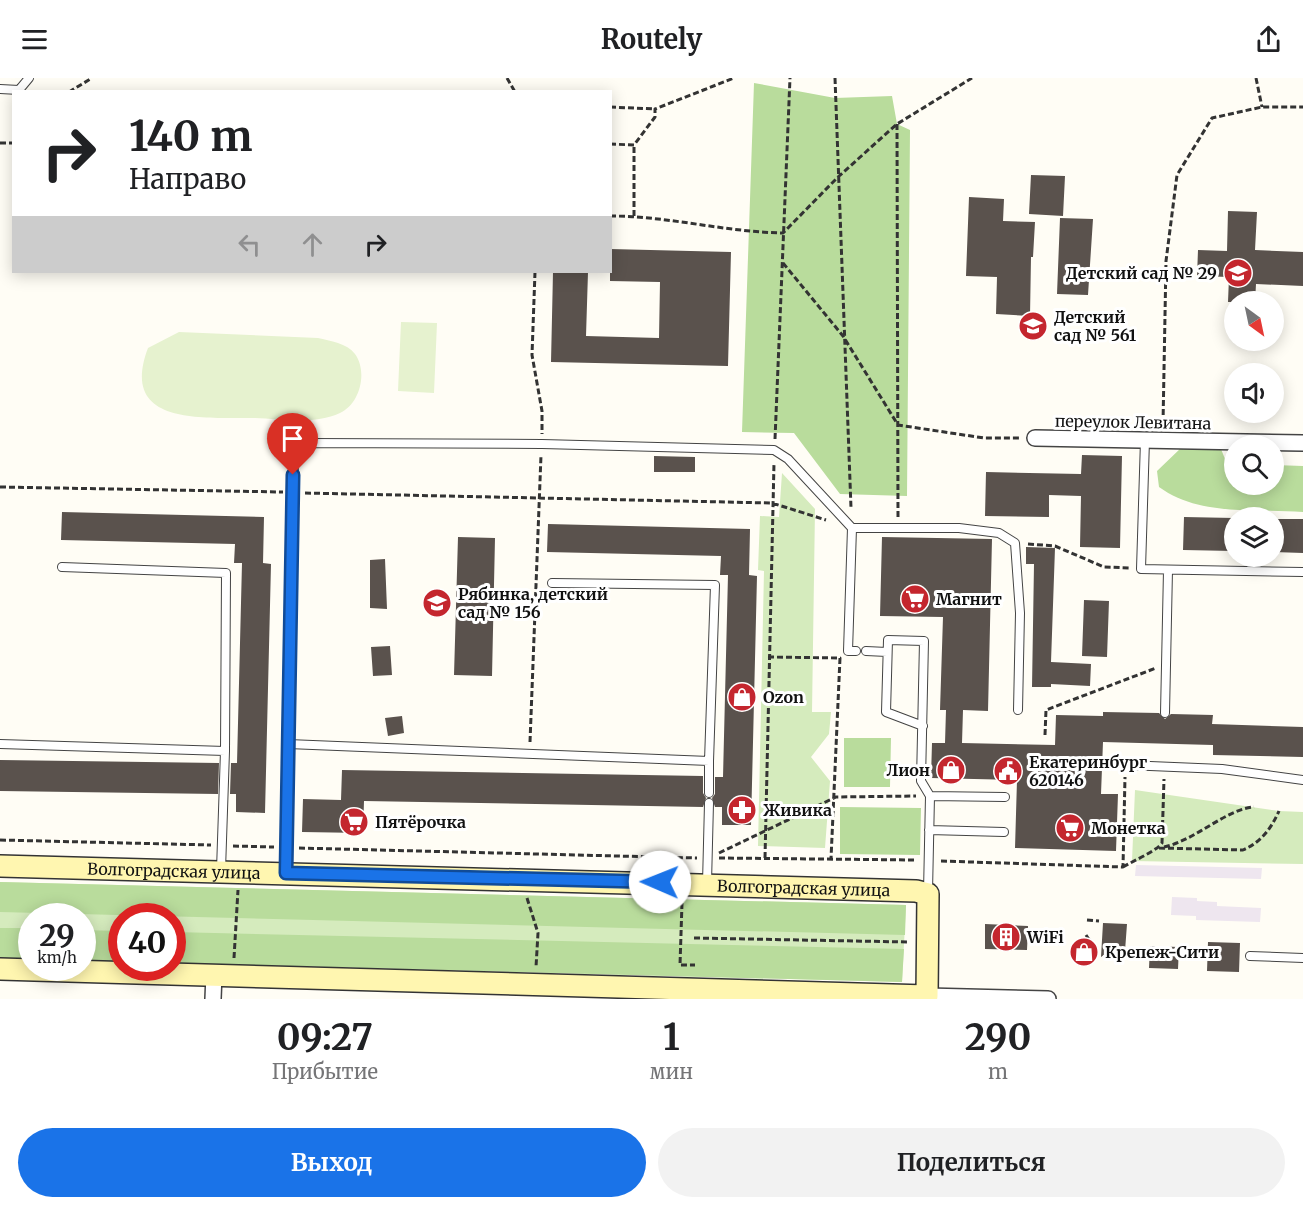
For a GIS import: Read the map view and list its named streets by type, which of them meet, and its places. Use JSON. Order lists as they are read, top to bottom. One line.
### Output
{"streets":{"street":["переулок Левитана","Волгоградская улица"]},"places":{"school or university":["Детский сад № 29","Детский сад № 561","Рябинка, детский сад № 156"],"supermarket":["Магнит","Пятёрочка","Монетка"],"shop":["Ozon","Лион","Крепеж-Сити"],"public building":["Екатеринбург 620146"],"pharmacy":["Живика"],"building":["WiFi"]},"north":"bottom right","page":{"header":"Routely","turn":["140 m","Направо"],"speed":"29 km/h","limit":"40","eta":["09:27","Прибытие","1","мин","290","m"],"buttons":["Выход","Поделиться"]}}
